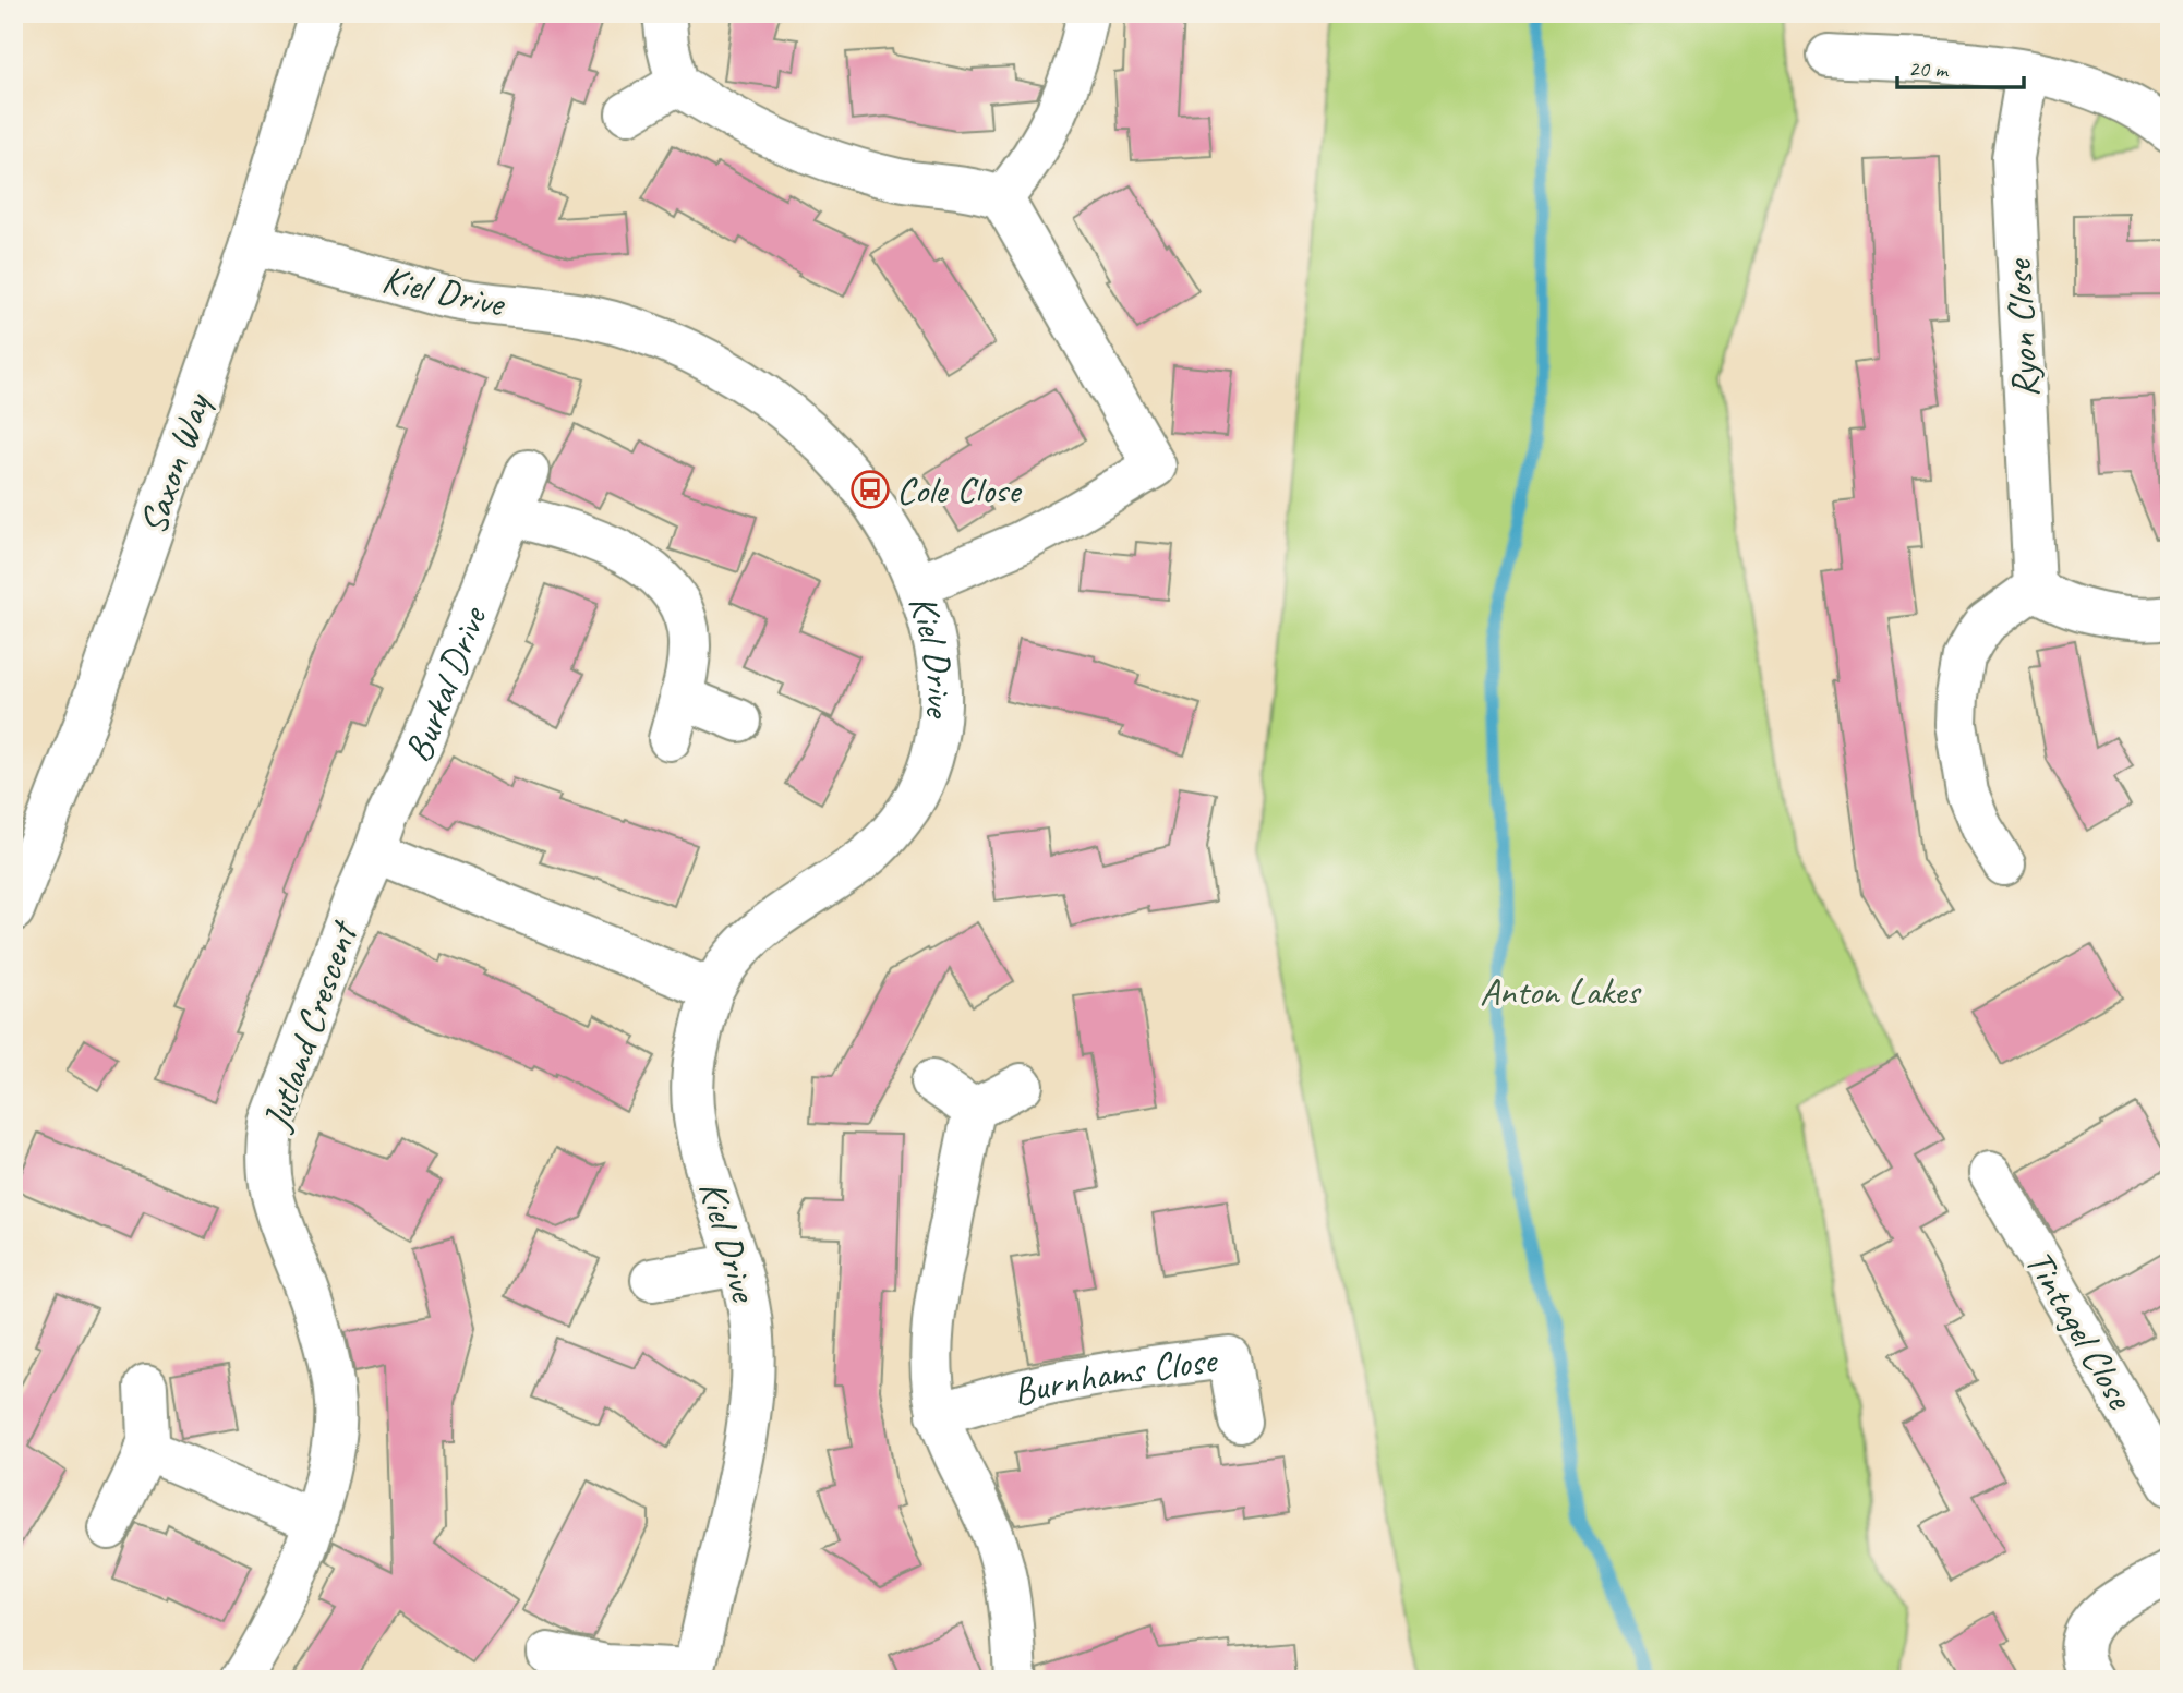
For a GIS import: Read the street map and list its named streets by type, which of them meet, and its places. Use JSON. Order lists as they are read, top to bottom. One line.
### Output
{"streets":{"street":["Kiel Drive","Ryon Close","Saxon Way","Burkal Drive","Jutland Crescent","Tintagel Close","Burnhams Close"]},"crossings":[["Kiel Drive","Saxon Way"],["Burkal Drive","Jutland Crescent"]],"parks":["Anton Lakes"],"places":{"bus stop":["Cole Close"]},"scale_bar":"20 m"}
